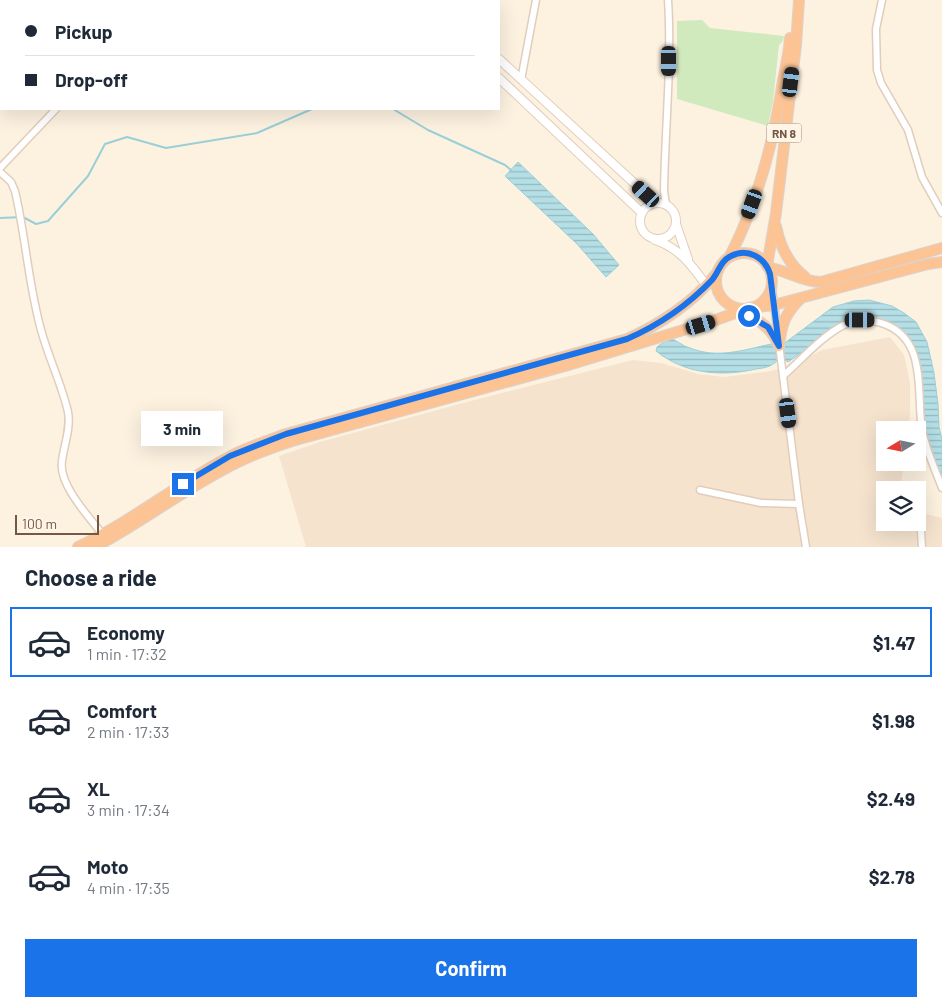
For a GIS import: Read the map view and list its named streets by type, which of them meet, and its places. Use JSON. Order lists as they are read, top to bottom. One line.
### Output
{"streets":{"highway":["RN 8"]},"scale_bar":"100 m","north":"left","page":{"banner":["Pickup","Drop-off"],"bubble":"3 min","scale":"100 m","heading":"Choose a ride","list":[{"name":"Economy","note":"1 min · 17:32","value":"$1.47"},{"name":"Comfort","note":"2 min · 17:33","value":"$1.98"},{"name":"XL","note":"3 min · 17:34","value":"$2.49"},{"name":"Moto","note":"4 min · 17:35","value":"$2.78"}],"buttons":"Confirm"}}
